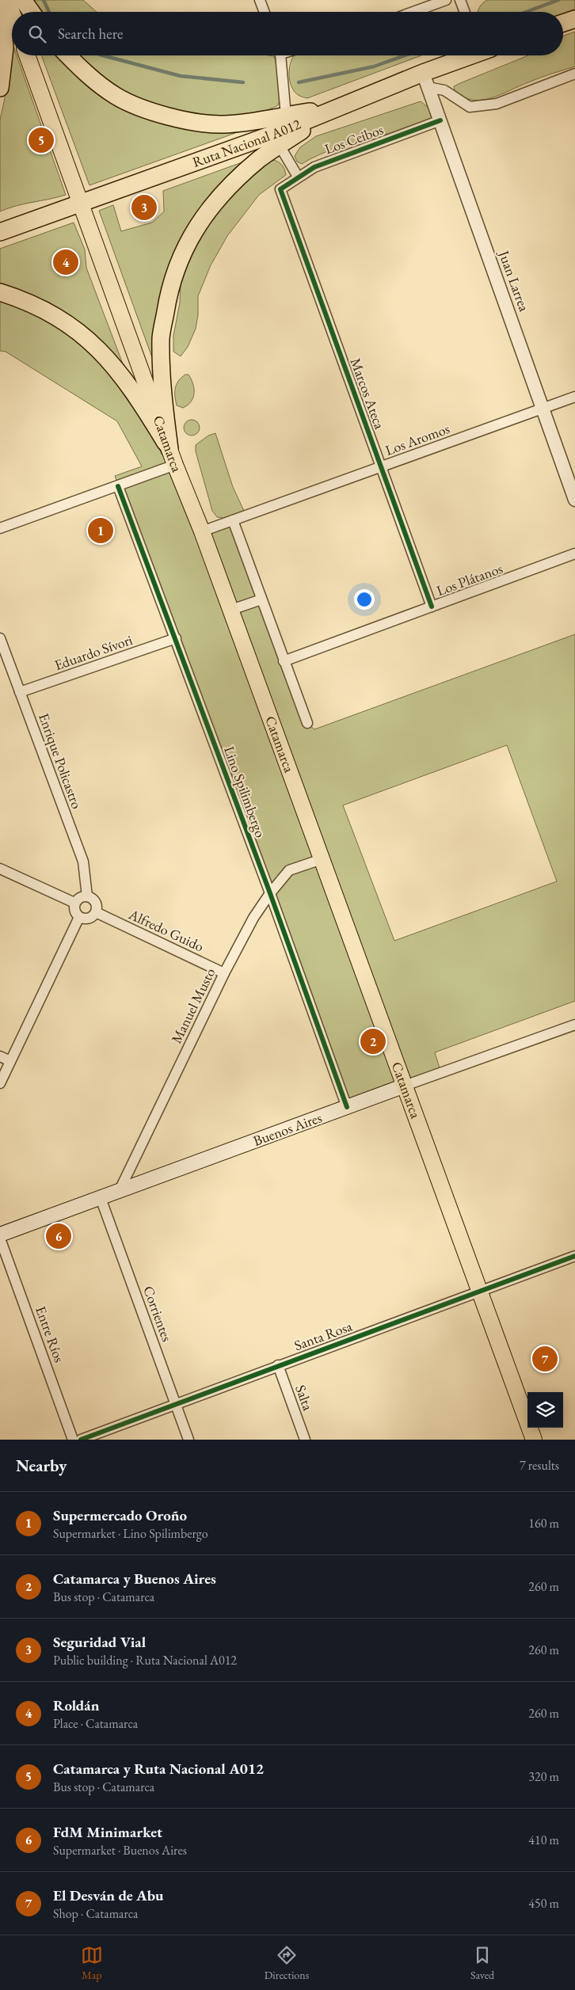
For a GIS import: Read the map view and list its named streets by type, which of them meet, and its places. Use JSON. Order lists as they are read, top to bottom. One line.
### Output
{"streets":{"highway":["Ruta Nacional A012"],"main road":["Catamarca","Buenos Aires"],"street":["Los Ceibos","Juan Larrea","Marcos Ateca","Los Aromos","Los Plátanos","Eduardo Sívori","Enrique Policastro","Lino Spilimbergo","Alfredo Guido","Manuel Musto","Corrientes","Entre Ríos","Santa Rosa","Salta"]},"crossings":[["Los Ceibos","Juan Larrea"],["Los Ceibos","Marcos Ateca"],["Ruta Nacional A012","Juan Larrea"],["Ruta Nacional A012","Catamarca"],["Juan Larrea","Los Aromos"],["Marcos Ateca","Los Aromos"],["Marcos Ateca","Los Plátanos"],["Los Aromos","Catamarca"],["Catamarca","Manuel Musto"],["Catamarca","Buenos Aires"],["Catamarca","Santa Rosa"],["Eduardo Sívori","Enrique Policastro"],["Eduardo Sívori","Lino Spilimbergo"],["Enrique Policastro","Alfredo Guido"],["Lino Spilimbergo","Manuel Musto"],["Lino Spilimbergo","Buenos Aires"],["Alfredo Guido","Manuel Musto"],["Manuel Musto","Buenos Aires"],["Buenos Aires","Corrientes"],["Corrientes","Santa Rosa"],["Santa Rosa","Salta"]],"page":{"search":"Search here","pins":["5","3","4","1","2","6","7"],"heading":["Nearby","7 results"],"list":[{"mark":"1","name":"Supermercado Oroño","note":"Supermarket · Lino Spilimbergo","value":"160 m"},{"mark":"2","name":"Catamarca y Buenos Aires","note":"Bus stop · Catamarca","value":"260 m"},{"mark":"3","name":"Seguridad Vial","note":"Public building · Ruta Nacional A012","value":"260 m"},{"mark":"4","name":"Roldán","note":"Place · Catamarca","value":"260 m"},{"mark":"5","name":"Catamarca y Ruta Nacional A012","note":"Bus stop · Catamarca","value":"320 m"},{"mark":"6","name":"FdM Minimarket","note":"Supermarket · Buenos Aires","value":"410 m"},{"mark":"7","name":"El Desván de Abu","note":"Shop · Catamarca","value":"450 m"}],"nav":["Map","Directions","Saved"]}}
